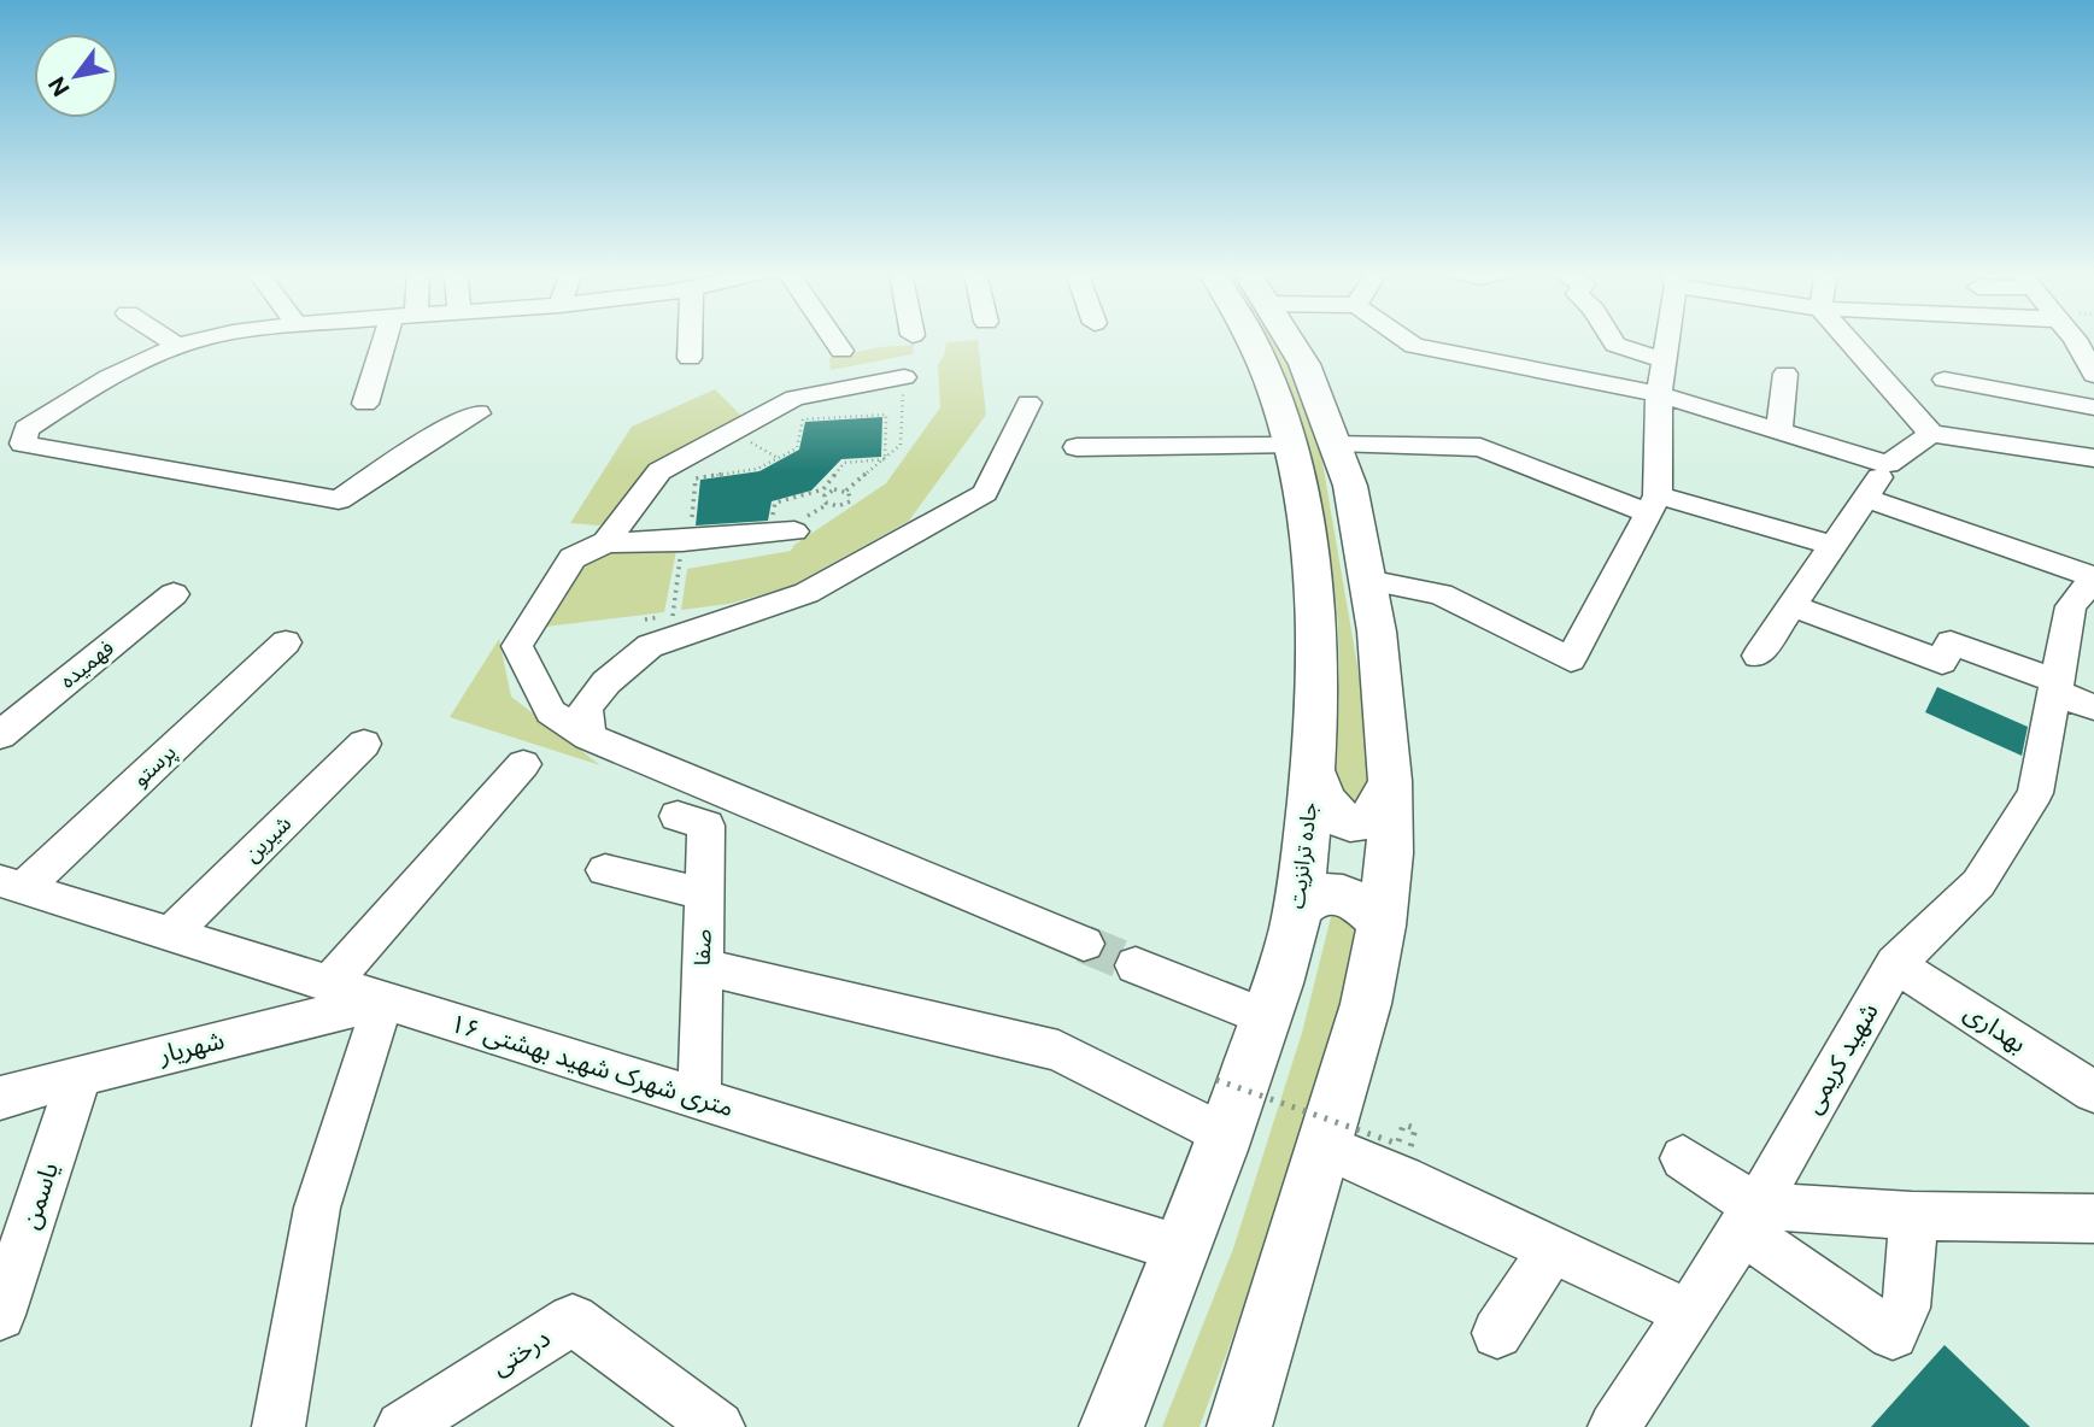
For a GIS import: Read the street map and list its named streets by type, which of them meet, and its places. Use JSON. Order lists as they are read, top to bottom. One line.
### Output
{"streets":{"main road":["جاده ترانزیت"],"street":["فهمیده","پرستو","شیرین","صفا","بهداری","شهریار","شهید کریمی","۱۶ متری شهرک شهيد بهشتی","یاسمن","درختی"]},"crossings":[["پرستو","۱۶ متری شهرک شهيد بهشتی"],["شیرین","۱۶ متری شهرک شهيد بهشتی"],["جاده ترانزیت","۱۶ متری شهرک شهيد بهشتی"],["صفا","۱۶ متری شهرک شهيد بهشتی"],["بهداری","شهید کریمی"],["شهریار","۱۶ متری شهرک شهيد بهشتی"],["شهریار","یاسمن"]],"north":"bottom left"}
